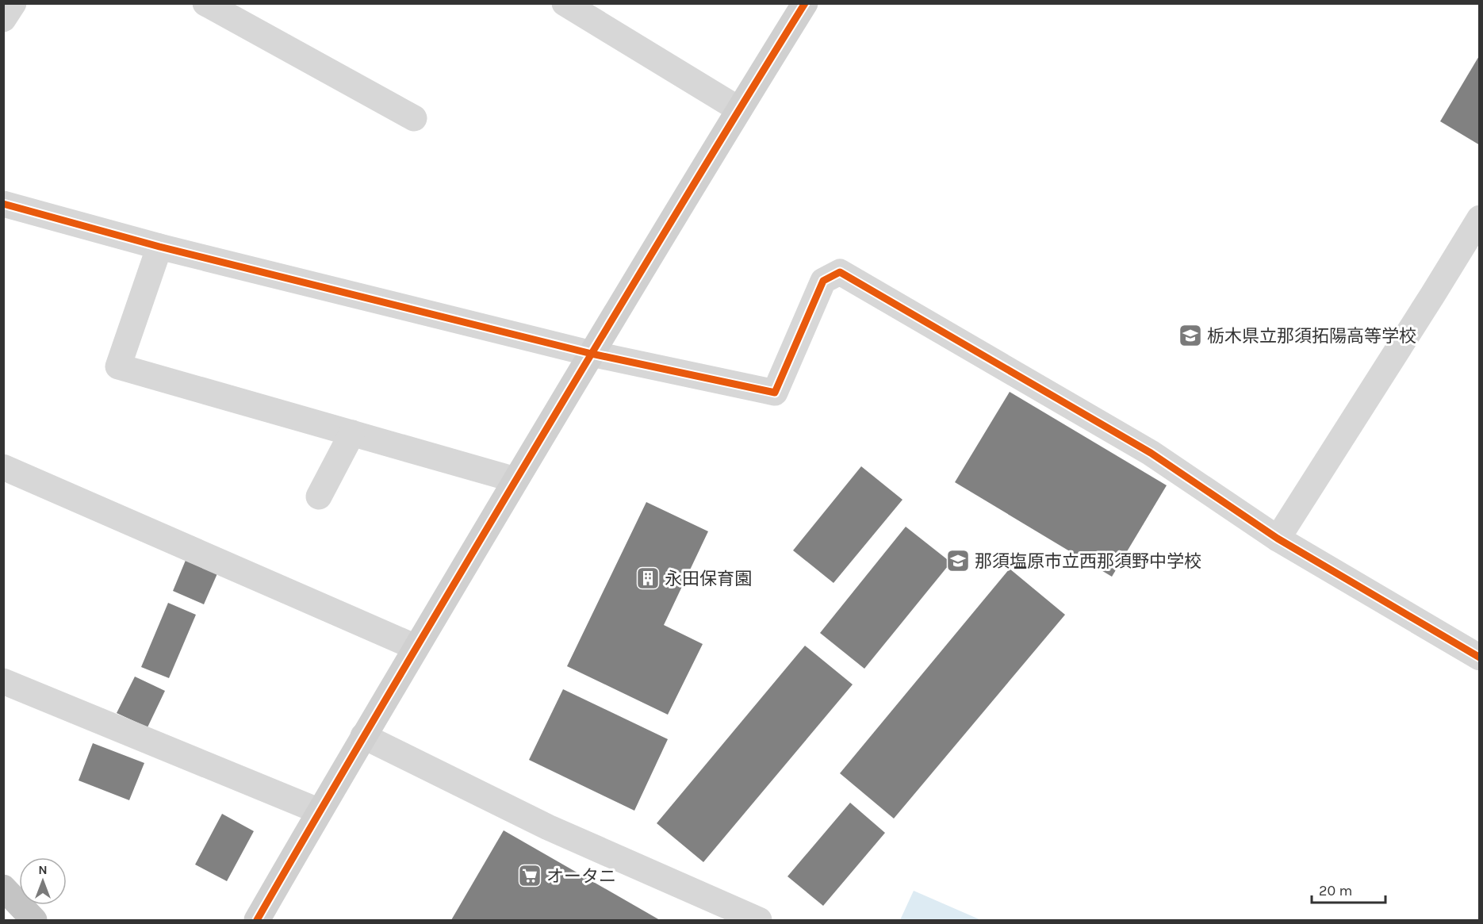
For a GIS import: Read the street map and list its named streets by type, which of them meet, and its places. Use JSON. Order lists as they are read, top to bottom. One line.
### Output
{"places":{"school or university":["栃木県立那須拓陽高等学校","那須塩原市立西那須野中学校"],"building":["永田保育園"],"supermarket":["オータニ"]},"scale_bar":"20 m","north":"top"}
